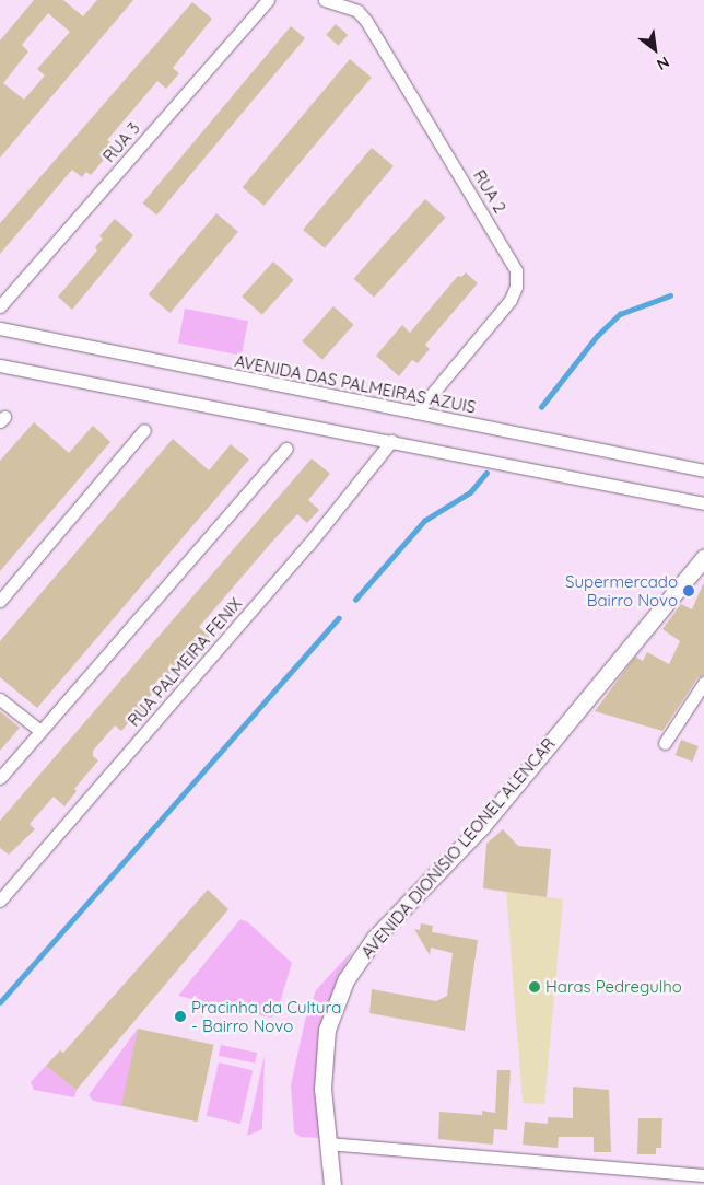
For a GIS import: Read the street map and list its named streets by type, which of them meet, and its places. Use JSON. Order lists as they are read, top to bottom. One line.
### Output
{"streets":{"street":["RUA 3","RUA 2","AVENIDA DAS PALMEIRAS AZUIS","RUA PALMEIRA FENIX","AVENIDA DIONÍSIO LEONEL ALENCAR"]},"crossings":[["RUA 2","AVENIDA DAS PALMEIRAS AZUIS"]],"places":["Supermercado Bairro Novo","Haras Pedregulho","Pracinha da Cultura - Bairro Novo"],"north":"bottom right"}
